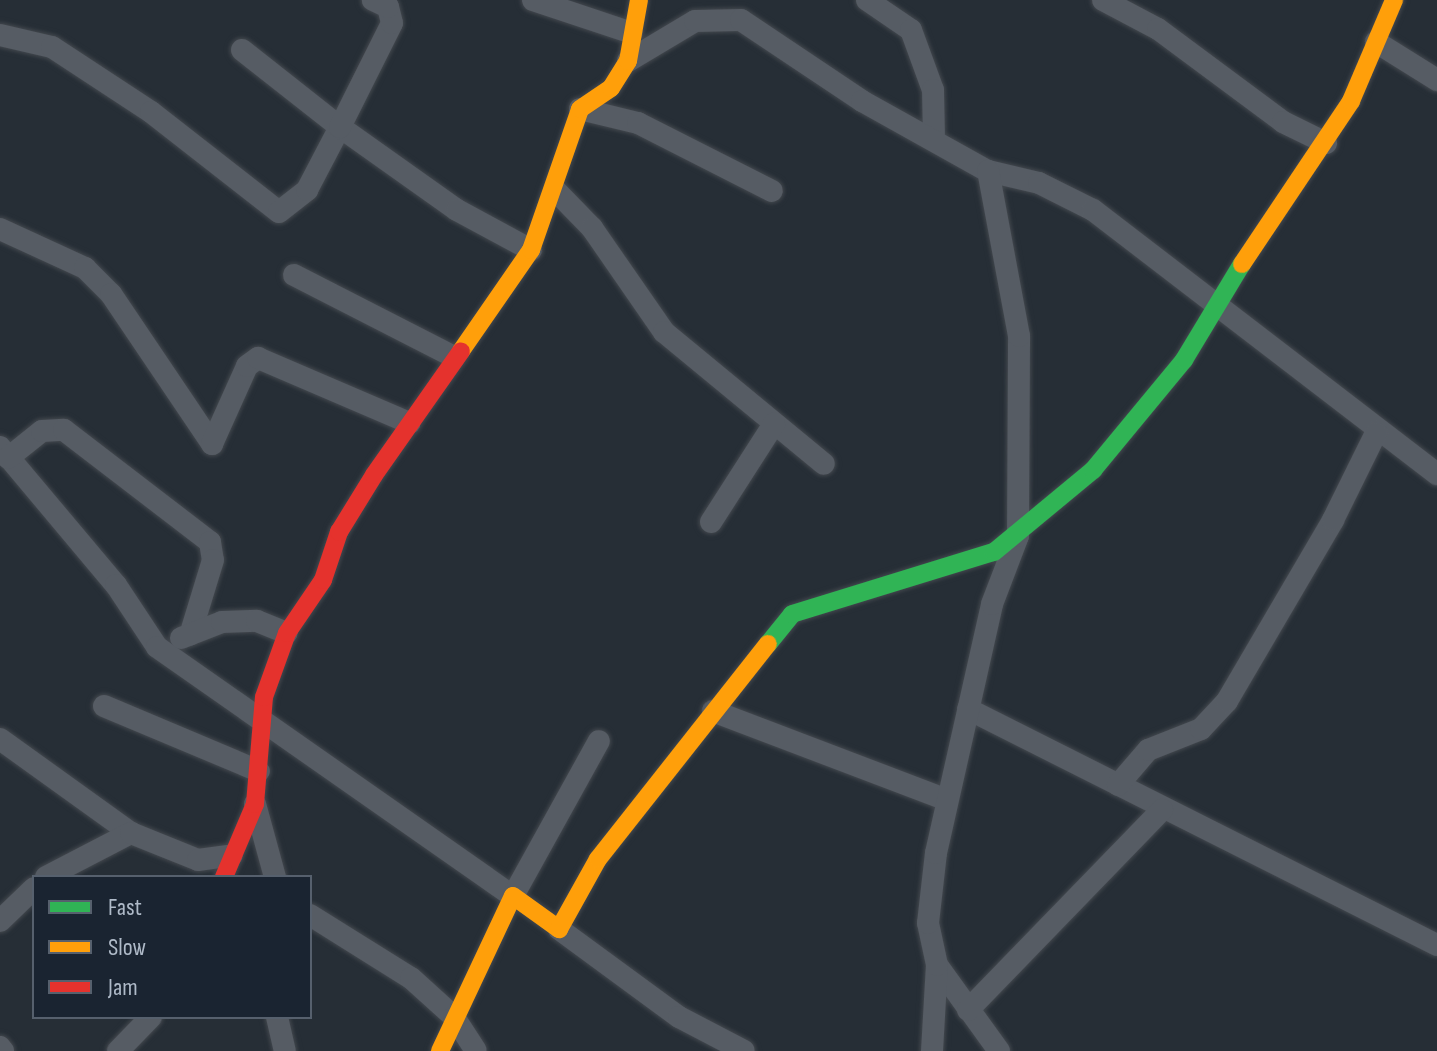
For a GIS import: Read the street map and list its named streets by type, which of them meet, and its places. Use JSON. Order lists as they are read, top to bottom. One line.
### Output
{"legend":["Fast","Slow","Jam"]}
